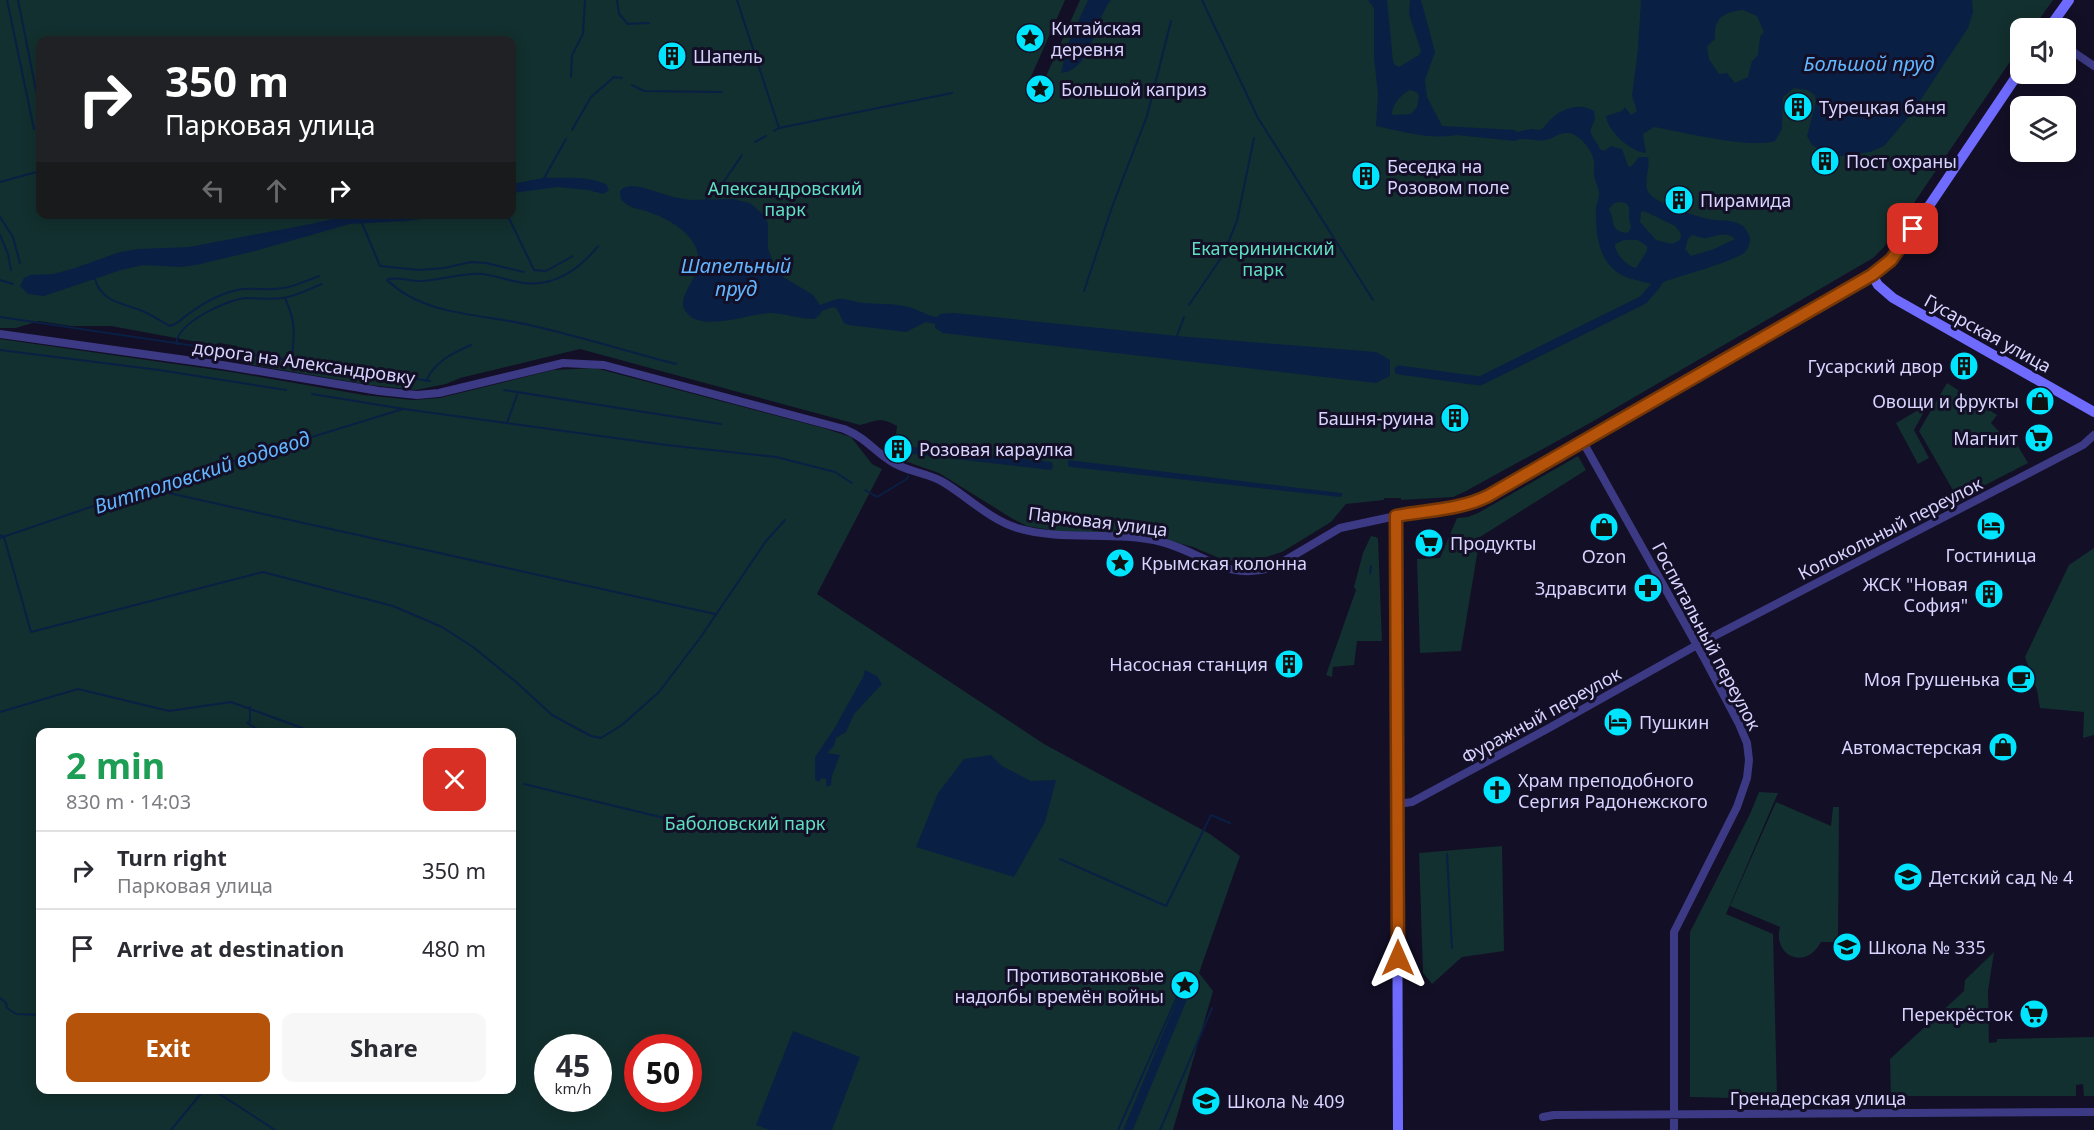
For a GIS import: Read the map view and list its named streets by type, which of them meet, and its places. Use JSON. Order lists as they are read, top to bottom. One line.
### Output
{"streets":{"main road":["Гусарская улица","Парковая улица"],"street":["дорога на Александровку","Колокольный переулок","Госпитальный переулок","Фуражный переулок","Гренадерская улица"]},"crossings":[["Гусарская улица","Парковая улица"],["дорога на Александровку","Парковая улица"],["Парковая улица","Госпитальный переулок"],["Колокольный переулок","Госпитальный переулок"],["Колокольный переулок","Фуражный переулок"],["Госпитальный переулок","Фуражный переулок"],["Госпитальный переулок","Гренадерская улица"]],"water":["Большой пруд","Шапельный пруд","Виттоловский водовод"],"parks":["Александровский парк","Екатерининский парк","Баболовский парк"],"places":{"place":["Китайская деревня","Большой каприз","Крымская колонна","Противотанковые надолбы времён войны"],"building":["Шапель","Турецкая баня","Пост охраны","Беседка на Розовом поле","Пирамида","Гусарский двор","Башня-руина","Розовая караулка","ЖСК \"Новая София\"","Насосная станция"],"shop":["Овощи и фрукты","Ozon","Автомастерская"],"supermarket":["Магнит","Продукты","Перекрёсток"],"hotel":["Гостиница","Пушкин"],"pharmacy":["Здравсити"],"cafe":["Моя Грушенька"],"church":["Храм преподобного Сергия Радонежского"],"school or university":["Детский сад № 4","Школа № 335","Школа № 409"]},"page":{"turn":["350 m","Парковая улица"],"heading":["2 min","830 m · 14:03"],"list":[{"name":"Turn right","note":"Парковая улица","value":"350 m"},{"name":"Arrive at destination","value":"480 m"}],"buttons":["Exit","Share"],"speed":"45 km/h","limit":"50"}}
